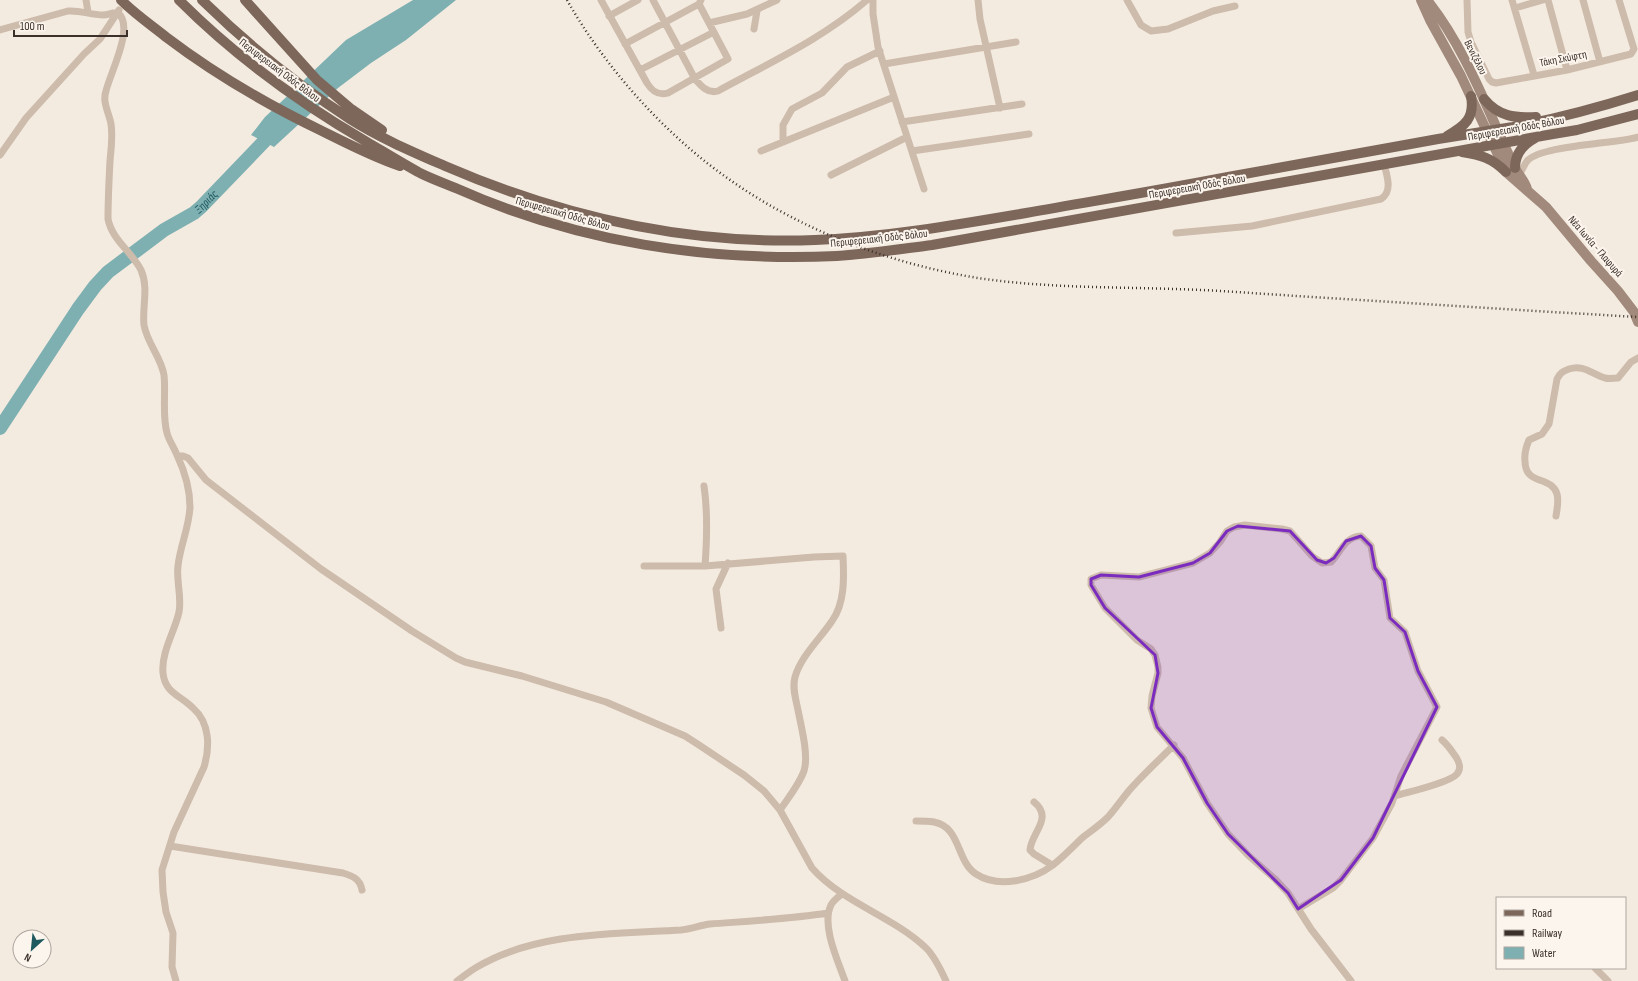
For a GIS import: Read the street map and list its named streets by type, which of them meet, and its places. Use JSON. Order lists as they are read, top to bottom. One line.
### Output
{"streets":{"main road":["Βενιζέλου","Περιφερειακή Οδός Βόλου","Νέα Ιωνία - Γλαφυρά"],"street":["Τάκη Σκύφτη"]},"crossings":[["Βενιζέλου","Περιφερειακή Οδός Βόλου"],["Βενιζέλου","Νέα Ιωνία - Γλαφυρά"],["Περιφερειακή Οδός Βόλου","Νέα Ιωνία - Γλαφυρά"]],"water":["Ξηριάς"],"legend":["Road","Railway","Water"],"scale_bar":"100 m","north":"bottom left"}
